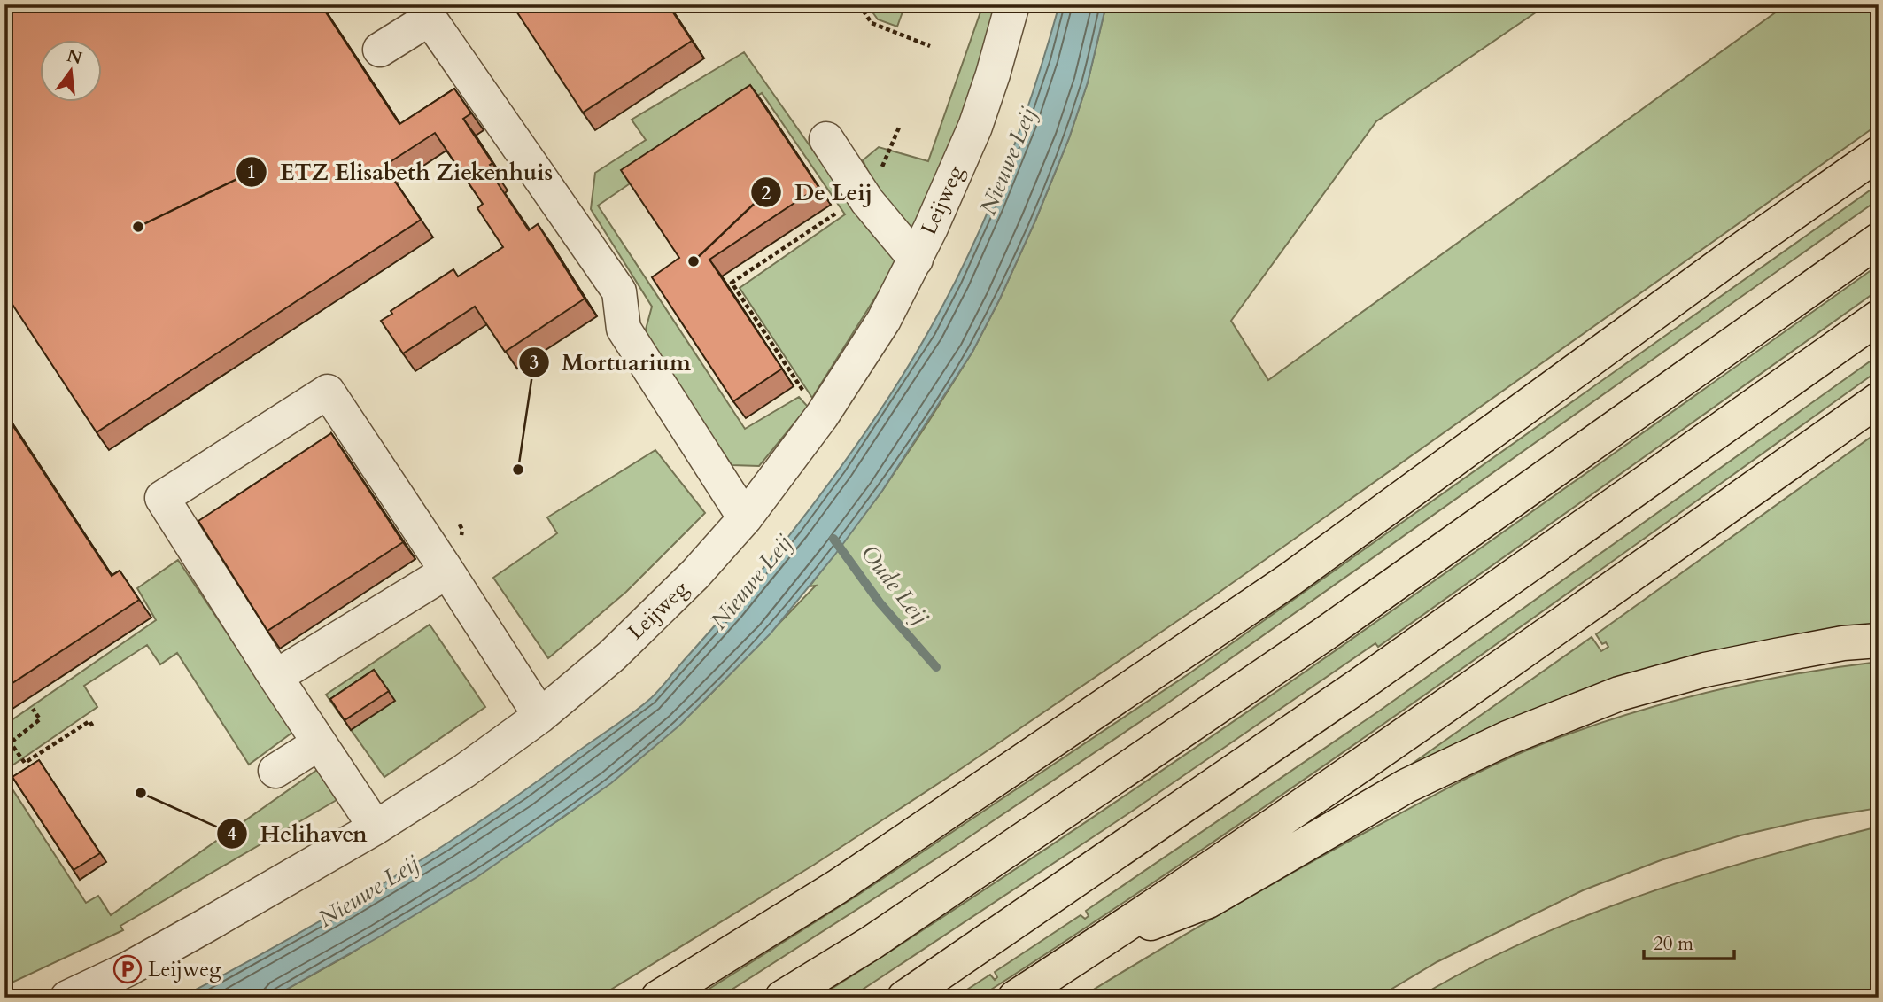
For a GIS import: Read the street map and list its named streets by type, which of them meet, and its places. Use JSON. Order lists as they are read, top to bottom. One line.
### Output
{"streets":{"street":["Leijweg"]},"water":["Nieuwe Leij","Oude Leij"],"places":{"other":["ETZ Elisabeth Ziekenhuis","De Leij","Mortuarium","Helihaven"],"parking":["Leijweg"]},"scale_bar":"20 m","north":"top"}
